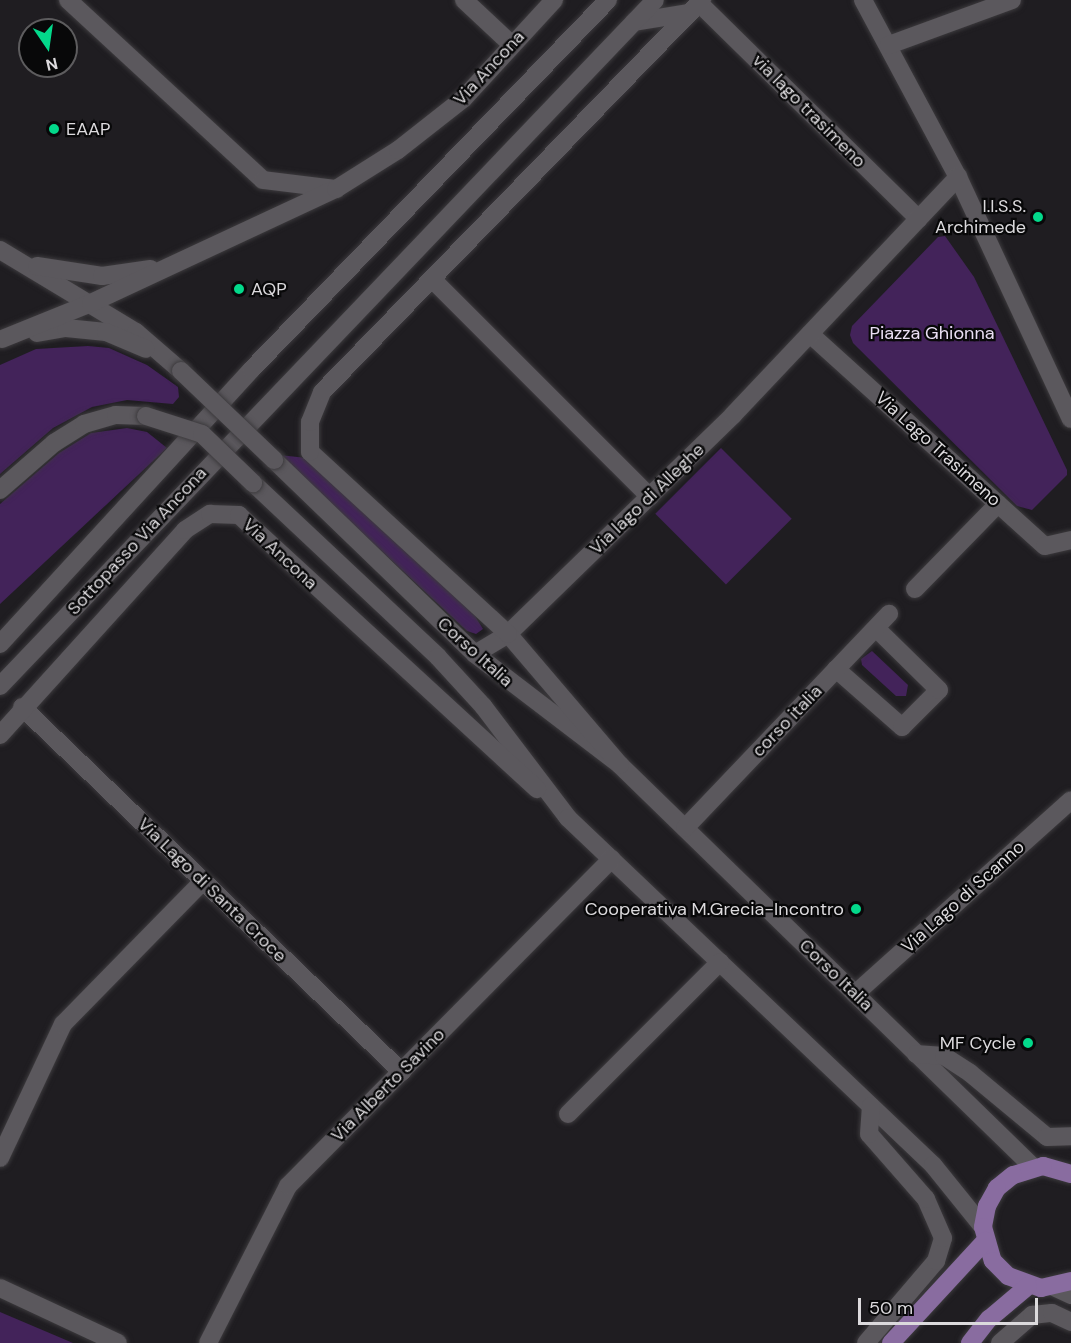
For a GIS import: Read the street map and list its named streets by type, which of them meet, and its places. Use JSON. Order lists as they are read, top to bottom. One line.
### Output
{"streets":{"street":["Via Ancona","via lago trasimeno","Via Lago Trasimeno","Via lago di Alleghe","Sottopasso Via Ancona","Corso Italia","corso italia","Via Lago di Santa Croce","Via Lago di Scanno","Via Alberto Savino"]},"crossings":[["Via Ancona","Sottopasso Via Ancona"],["Via Ancona","Corso Italia"],["Via Ancona","Via Lago di Santa Croce"],["via lago trasimeno","Via lago di Alleghe"],["Via Lago Trasimeno","Via lago di Alleghe"],["Via lago di Alleghe","Corso Italia"],["Corso Italia","corso italia"],["Corso Italia","Via Lago di Scanno"],["Corso Italia","Via Alberto Savino"],["Via Lago di Santa Croce","Via Alberto Savino"]],"parks":["Piazza Ghionna"],"places":["EAAP","I.I.S.S. Archimede","AQP","Cooperativa M.Grecia-Incontro","MF Cycle"],"scale_bar":"50 m","north":"bottom"}
